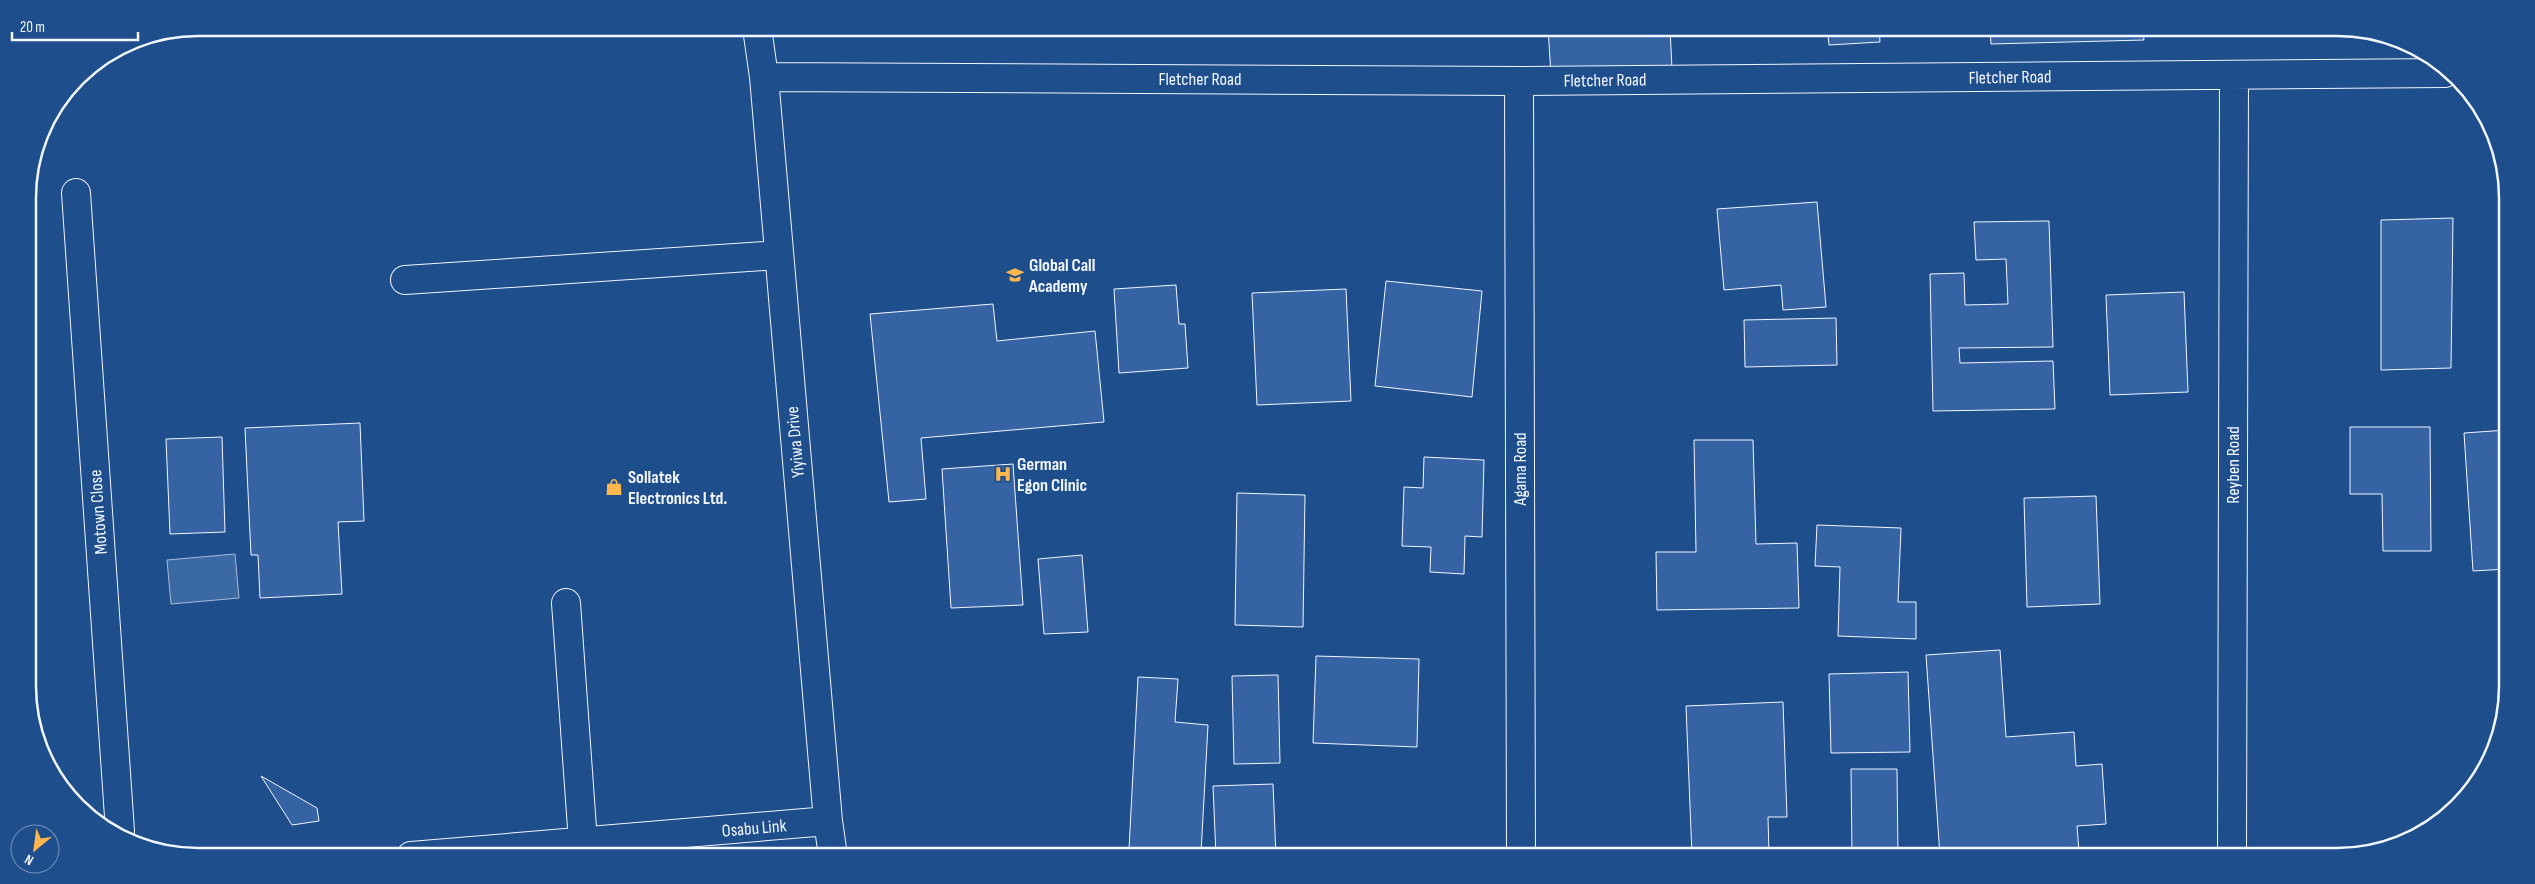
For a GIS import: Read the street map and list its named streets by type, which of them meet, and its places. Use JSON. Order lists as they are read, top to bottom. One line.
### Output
{"streets":{"street":["Fletcher Road","Yiyiwa Drive","Reyben Road","Agama Road","Motown Close","Osabu Link"]},"crossings":[["Fletcher Road","Yiyiwa Drive"],["Fletcher Road","Reyben Road"],["Fletcher Road","Agama Road"],["Yiyiwa Drive","Osabu Link"]],"places":{"school or university":["Global Call Academy"],"hospital":["German Egon Clinic"],"shop":["Sollatek Electronics Ltd."]},"scale_bar":"20 m","north":"bottom left"}
